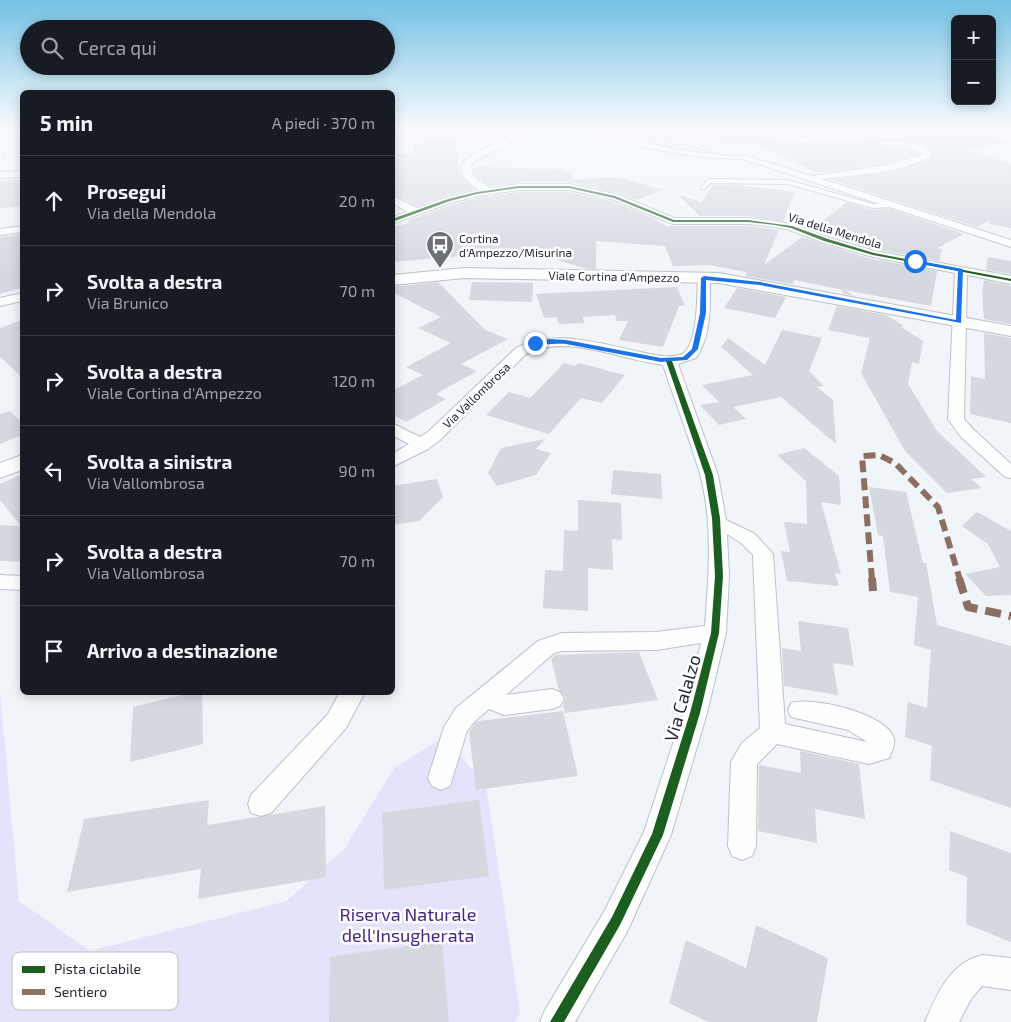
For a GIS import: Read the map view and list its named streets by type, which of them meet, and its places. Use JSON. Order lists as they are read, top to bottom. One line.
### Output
{"streets":{"street":["Via della Mendola","Viale Cortina d'Ampezzo","Via Vallombrosa","Via Calalzo"]},"crossings":[["Viale Cortina d'Ampezzo","Via Vallombrosa"],["Via Vallombrosa","Via Calalzo"]],"parks":["Riserva Naturale dell'Insugherata"],"places":{"bus stop":["Cortina d'Ampezzo/Misurina"]},"legend":["Pista ciclabile","Sentiero"],"page":{"map_buttons":["+","−"],"search":"Cerca qui","heading":["5 min","A piedi · 370 m"],"list":[["Prosegui","Via della Mendola","20 m"],["Svolta a destra","Via Brunico","70 m"],["Svolta a destra","Viale Cortina d'Ampezzo","120 m"],["Svolta a sinistra","Via Vallombrosa","90 m"],["Svolta a destra","Via Vallombrosa","70 m"],"Arrivo a destinazione"]}}
